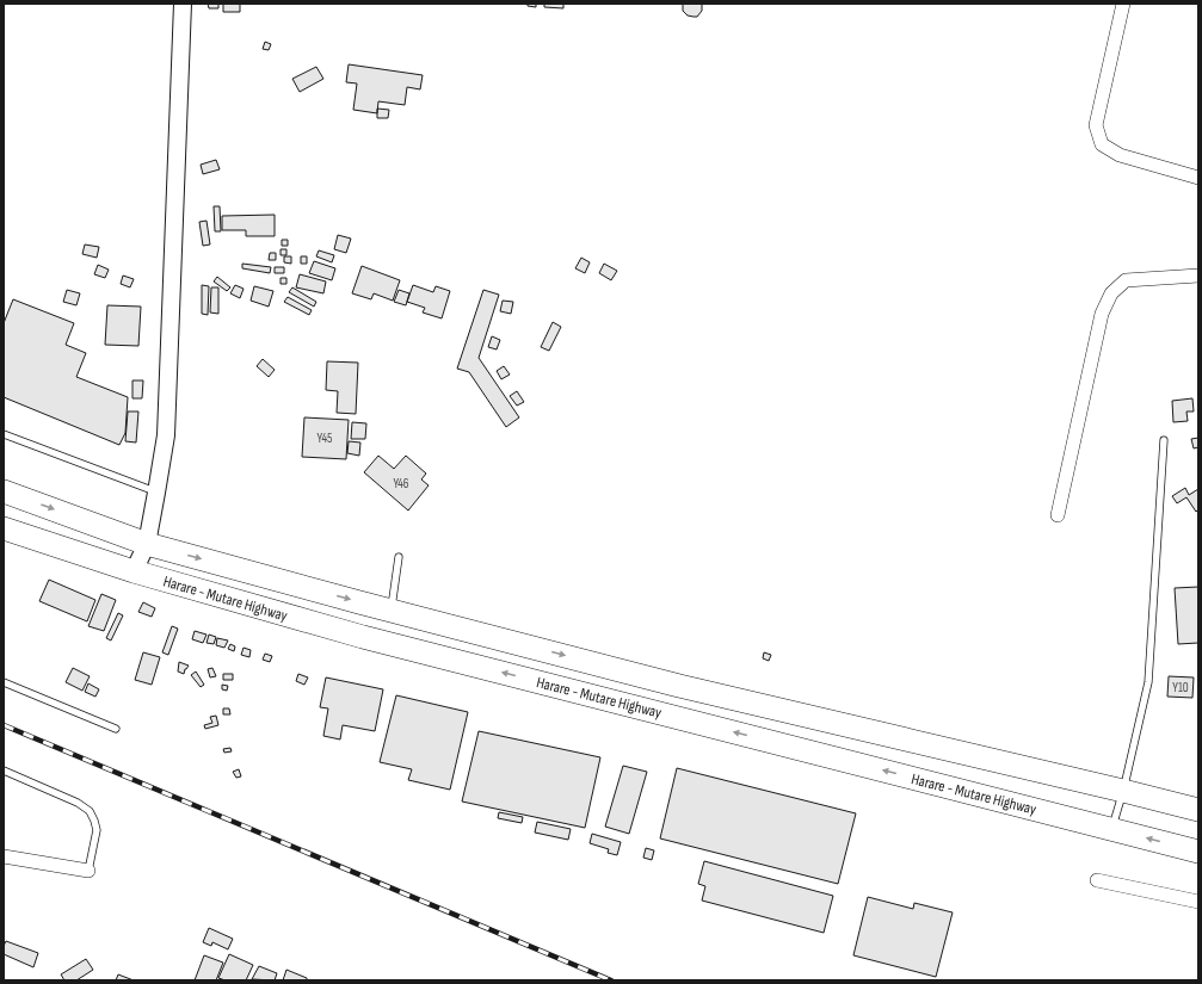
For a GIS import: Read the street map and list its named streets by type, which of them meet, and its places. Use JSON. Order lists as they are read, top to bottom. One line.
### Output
{"streets":{"highway":["Harare - Mutare Highway"]},"house_numbers":["Y45","Y46","Y10"]}
